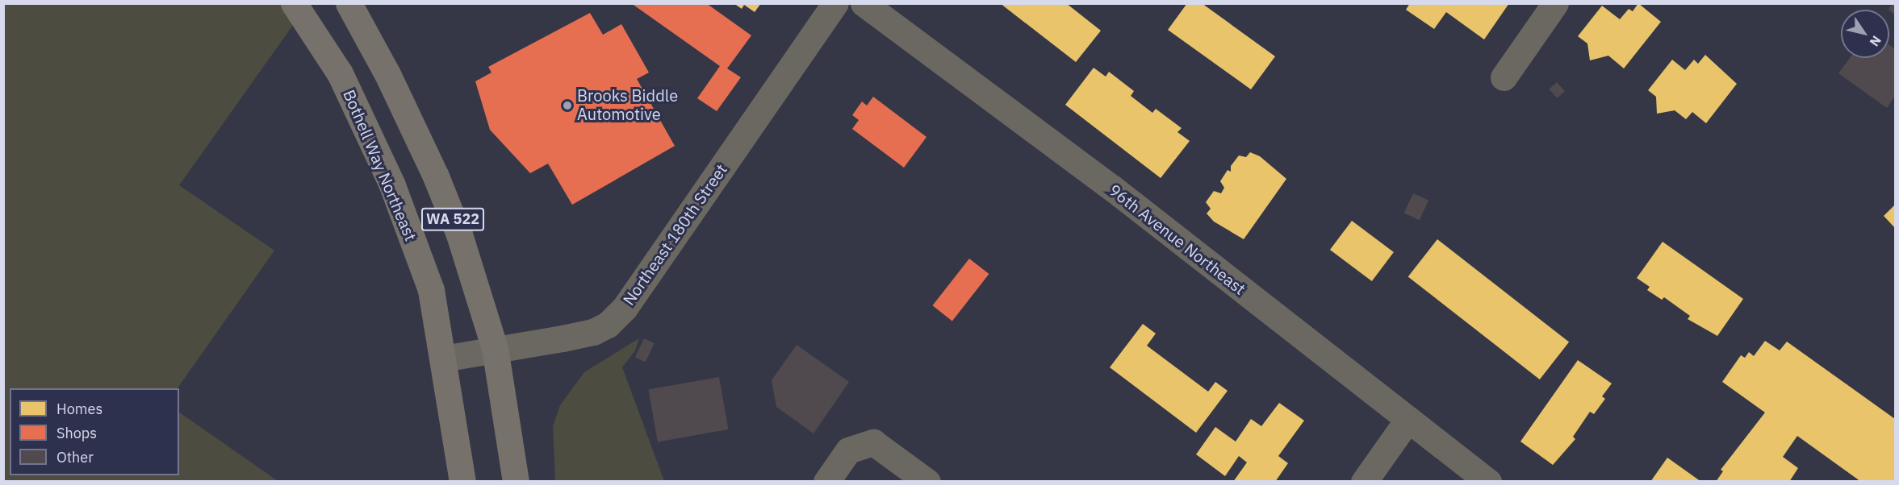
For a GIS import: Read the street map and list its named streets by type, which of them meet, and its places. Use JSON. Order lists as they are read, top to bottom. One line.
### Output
{"streets":{"main road":["Bothell Way Northeast","WA 522"],"street":["Northeast 180th Street","96th Avenue Northeast"]},"crossings":[["Bothell Way Northeast","Northeast 180th Street"],["WA 522","Northeast 180th Street"]],"places":["Brooks Biddle Automotive"],"legend":["Homes","Shops","Other"],"north":"bottom right"}
